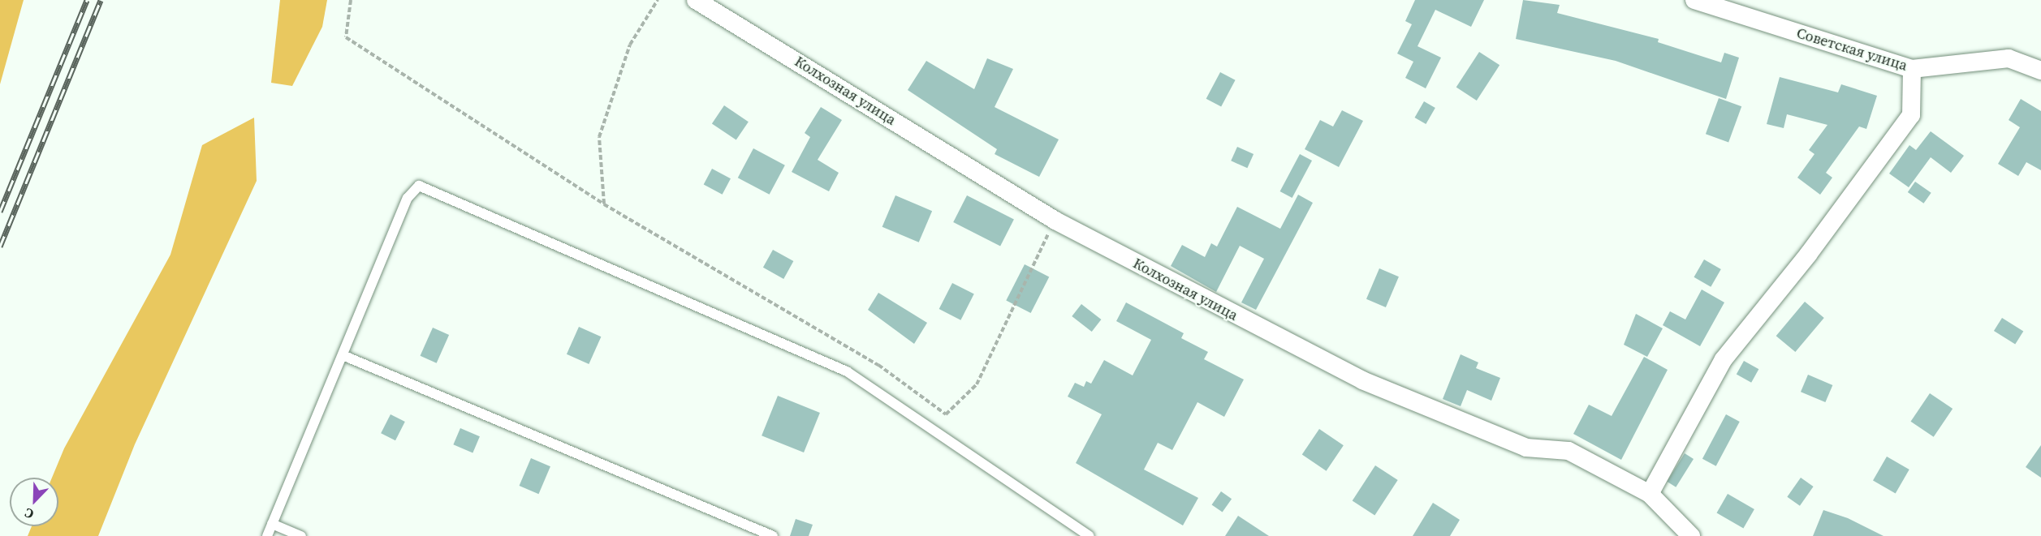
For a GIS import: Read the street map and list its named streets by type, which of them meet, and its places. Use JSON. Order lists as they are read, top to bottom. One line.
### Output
{"streets":{"street":["Советская улица","Колхозная улица"]},"north":"bottom left"}
